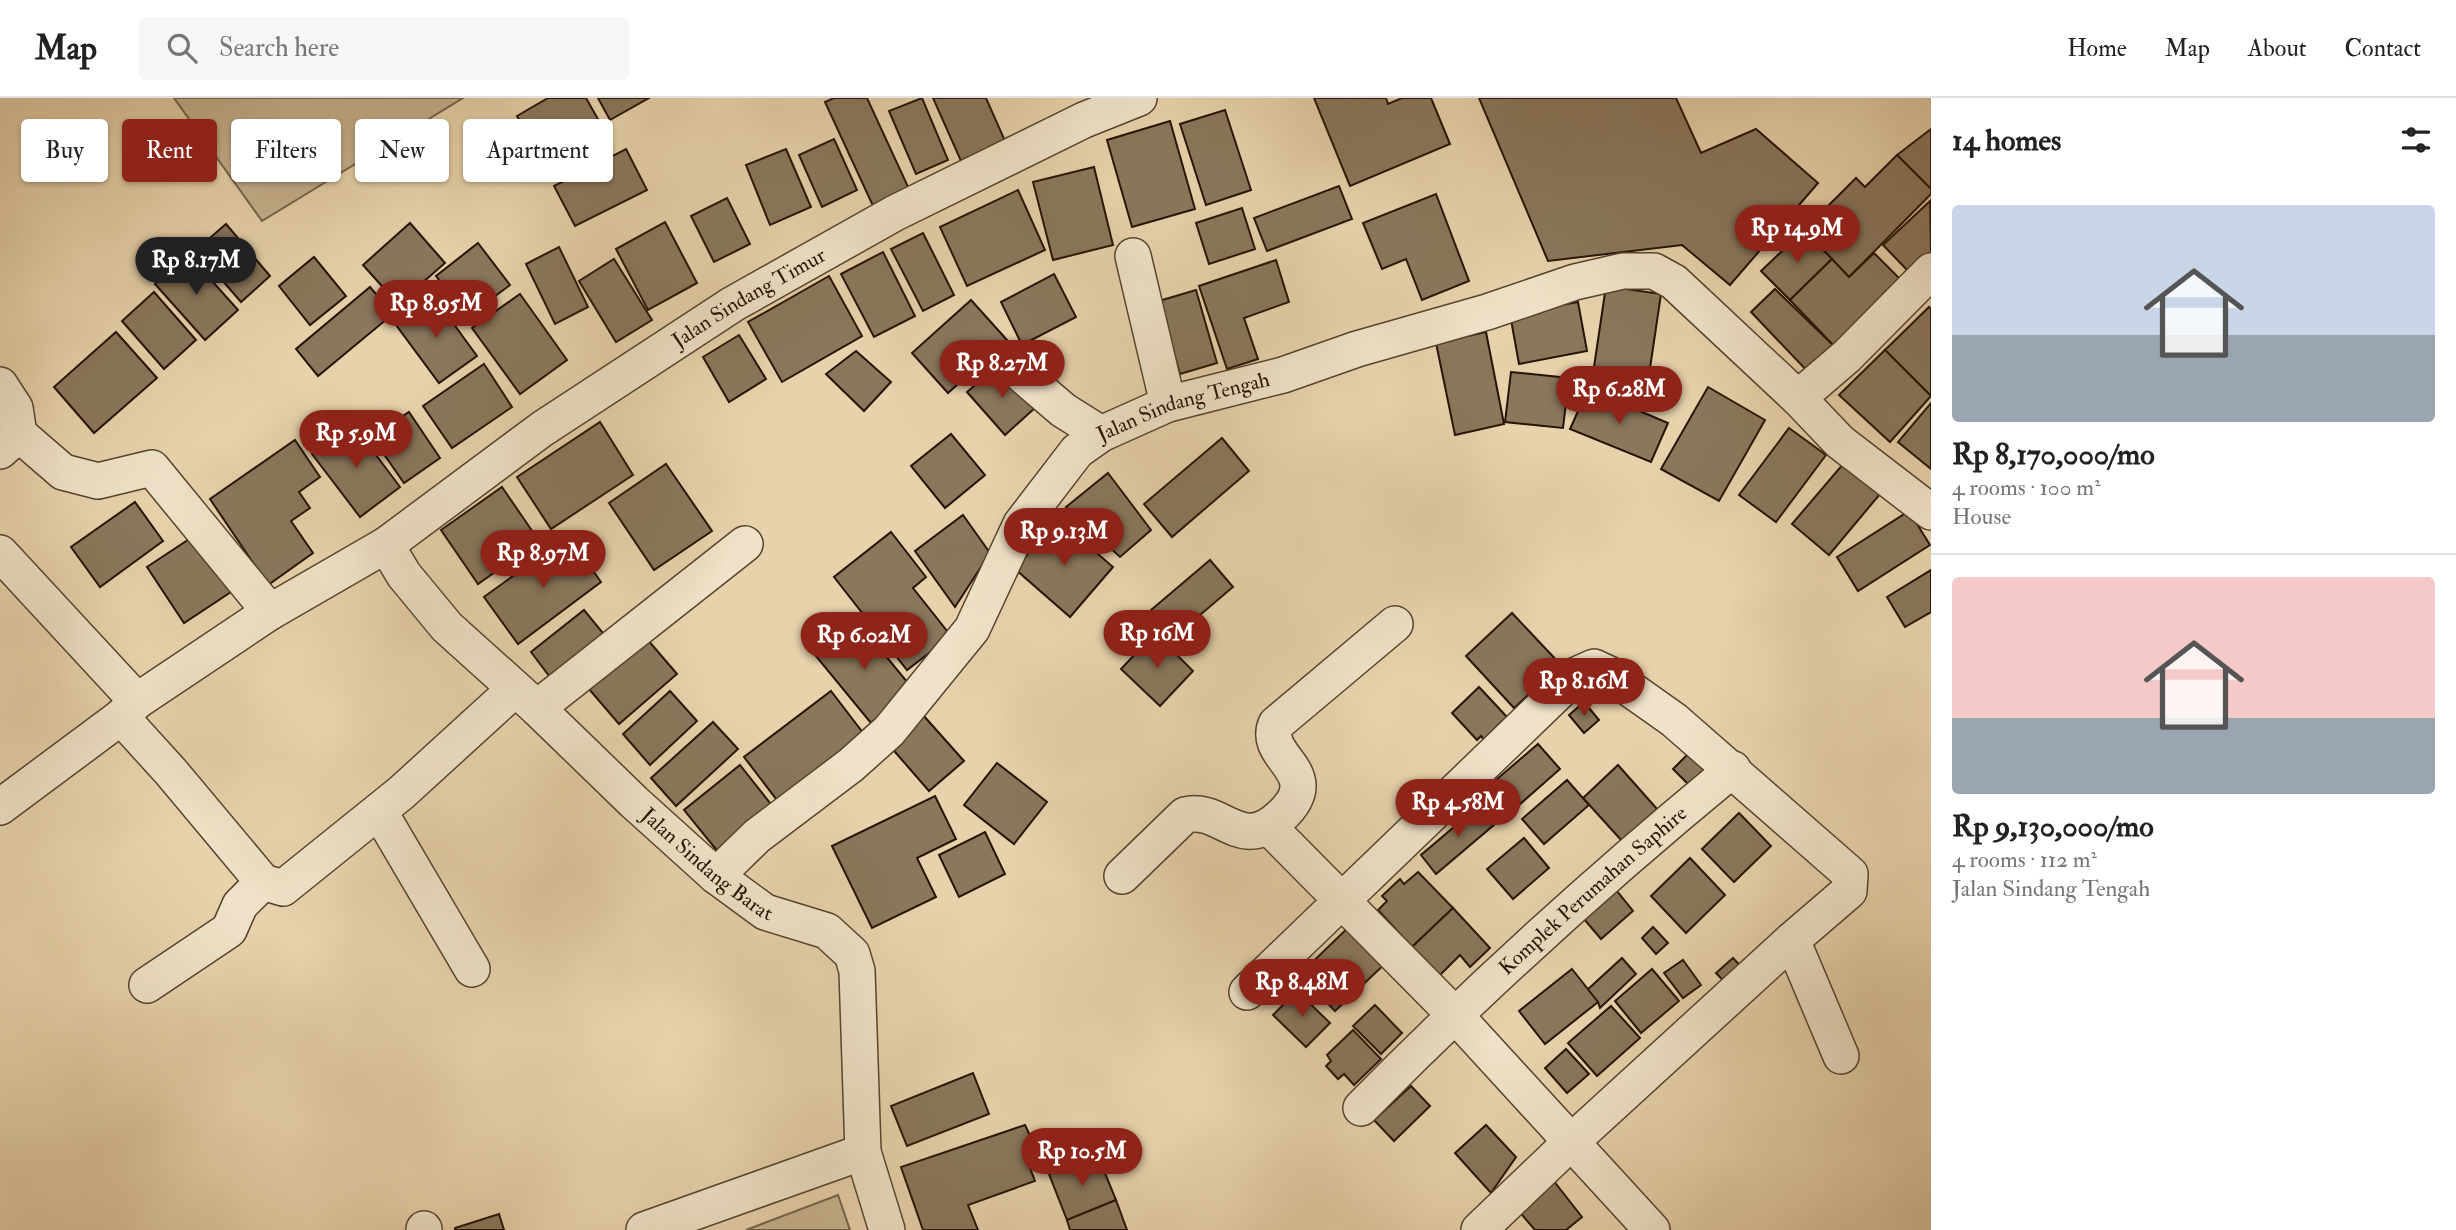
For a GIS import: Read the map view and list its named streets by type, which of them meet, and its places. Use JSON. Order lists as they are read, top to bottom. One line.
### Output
{"streets":{"street":["Jalan Sindang Timur","Jalan Sindang Tengah","Jalan Sindang Barat","Komplek Perumahan Saphire"]},"crossings":[["Jalan Sindang Timur","Jalan Sindang Barat"],["Jalan Sindang Tengah","Jalan Sindang Barat"]],"page":{"header":"Map","search":"Search here","nav":["Home","Map","About","Contact"],"heading":"14 homes","chip":["Buy","Rent","Filters","New","Apartment"],"list":[{"name":"Rp 8,170,000/mo","note":"4 rooms · 100 m² · House"},{"name":"Rp 9,130,000/mo","note":"4 rooms · 112 m² · Jalan Sindang Tengah"}],"price":["Rp 14.9M","Rp 8.17M","Rp 8.95M","Rp 8.27M","Rp 6.28M","Rp 5.9M","Rp 9.13M","Rp 8.97M","Rp 16M","Rp 6.02M","Rp 8.16M","Rp 4.58M","Rp 8.48M","Rp 10.5M"]}}
